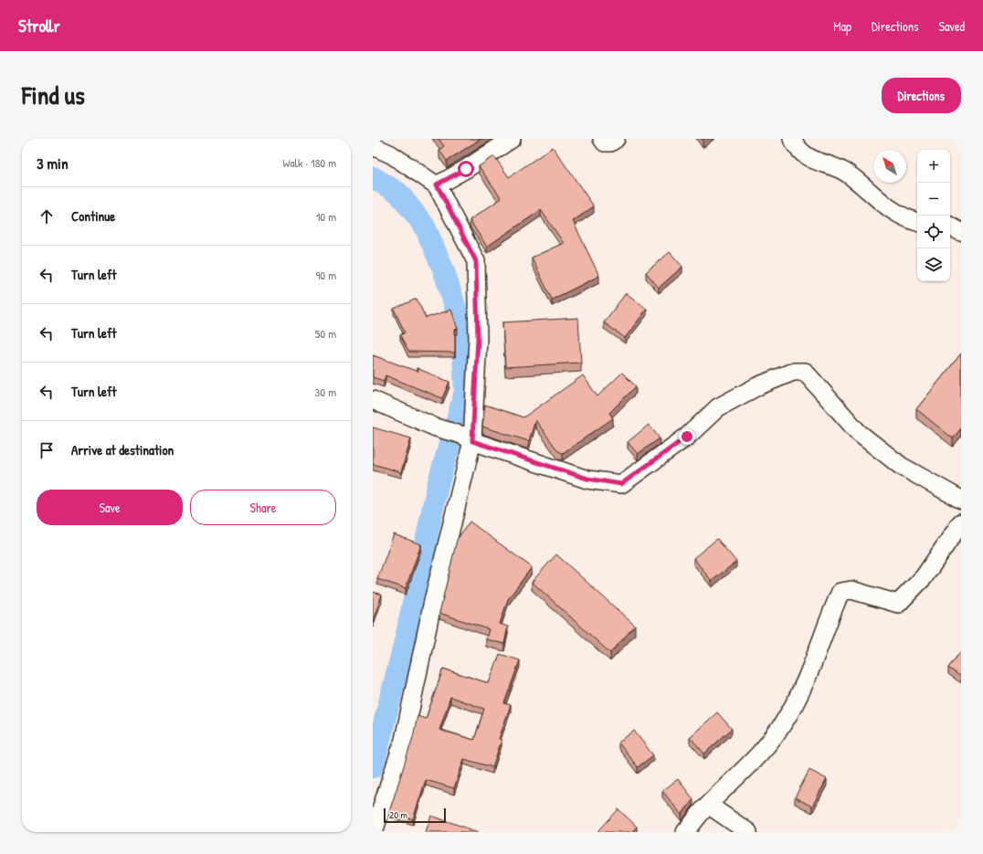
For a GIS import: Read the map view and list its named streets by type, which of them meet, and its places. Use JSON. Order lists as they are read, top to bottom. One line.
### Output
{"scale_bar":"20 m","north":"top left","page":{"header":"Strollr","nav":["Map","Directions","Saved"],"title":"Find us","buttons":["Directions",["Save","Share"]],"heading":["3 min","Walk · 180 m"],"map_buttons":["+","−"],"list":[["Continue","10 m"],["Turn left","90 m"],["Turn left","50 m"],["Turn left","30 m"],"Arrive at destination"],"scale":"20 m"}}
